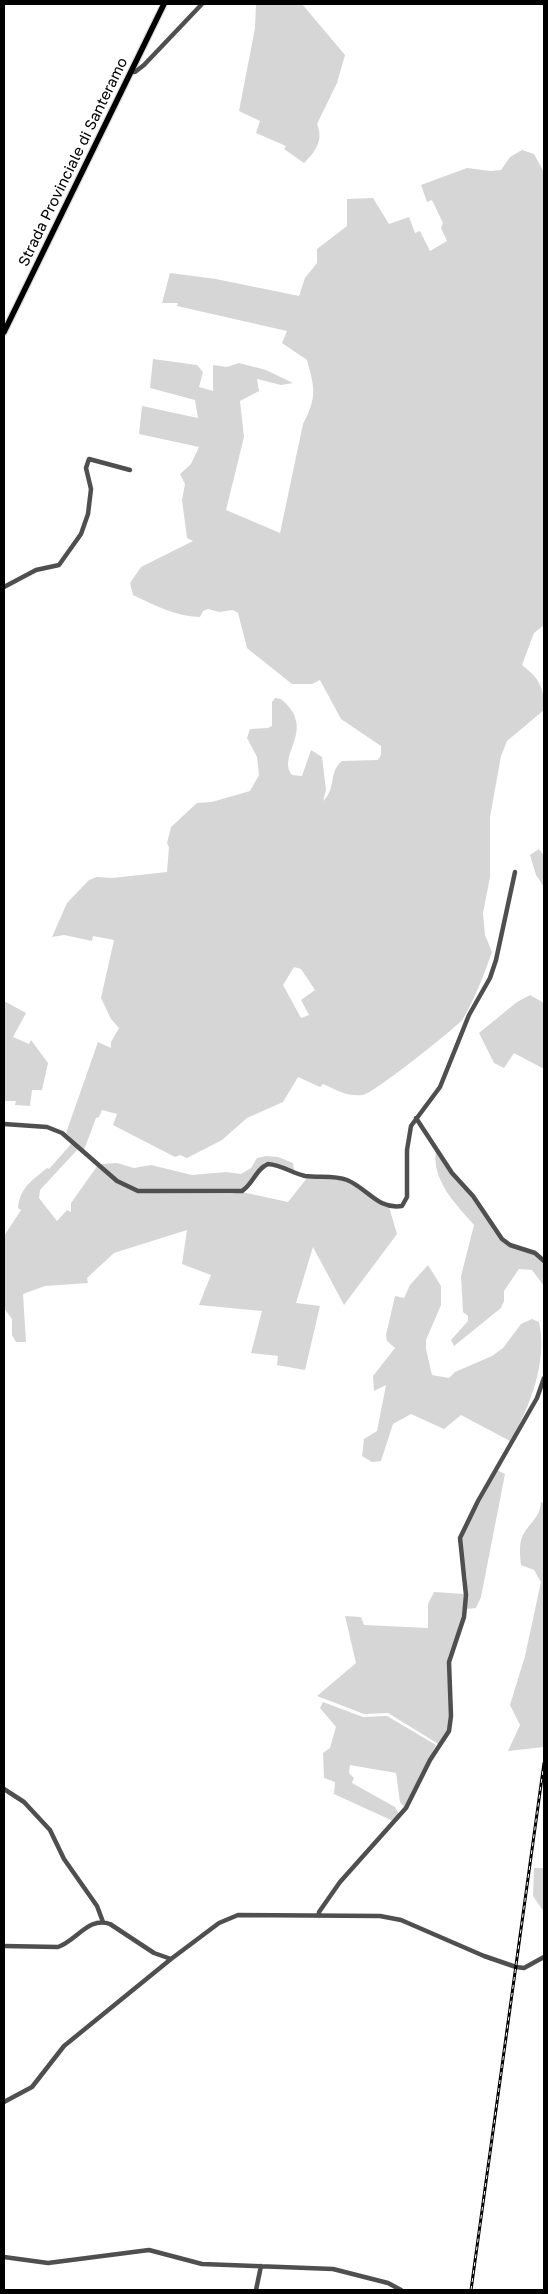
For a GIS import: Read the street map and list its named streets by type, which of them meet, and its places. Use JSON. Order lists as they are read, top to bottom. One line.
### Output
{"streets":{"main road":["Strada Provinciale di Santeramo"]}}
